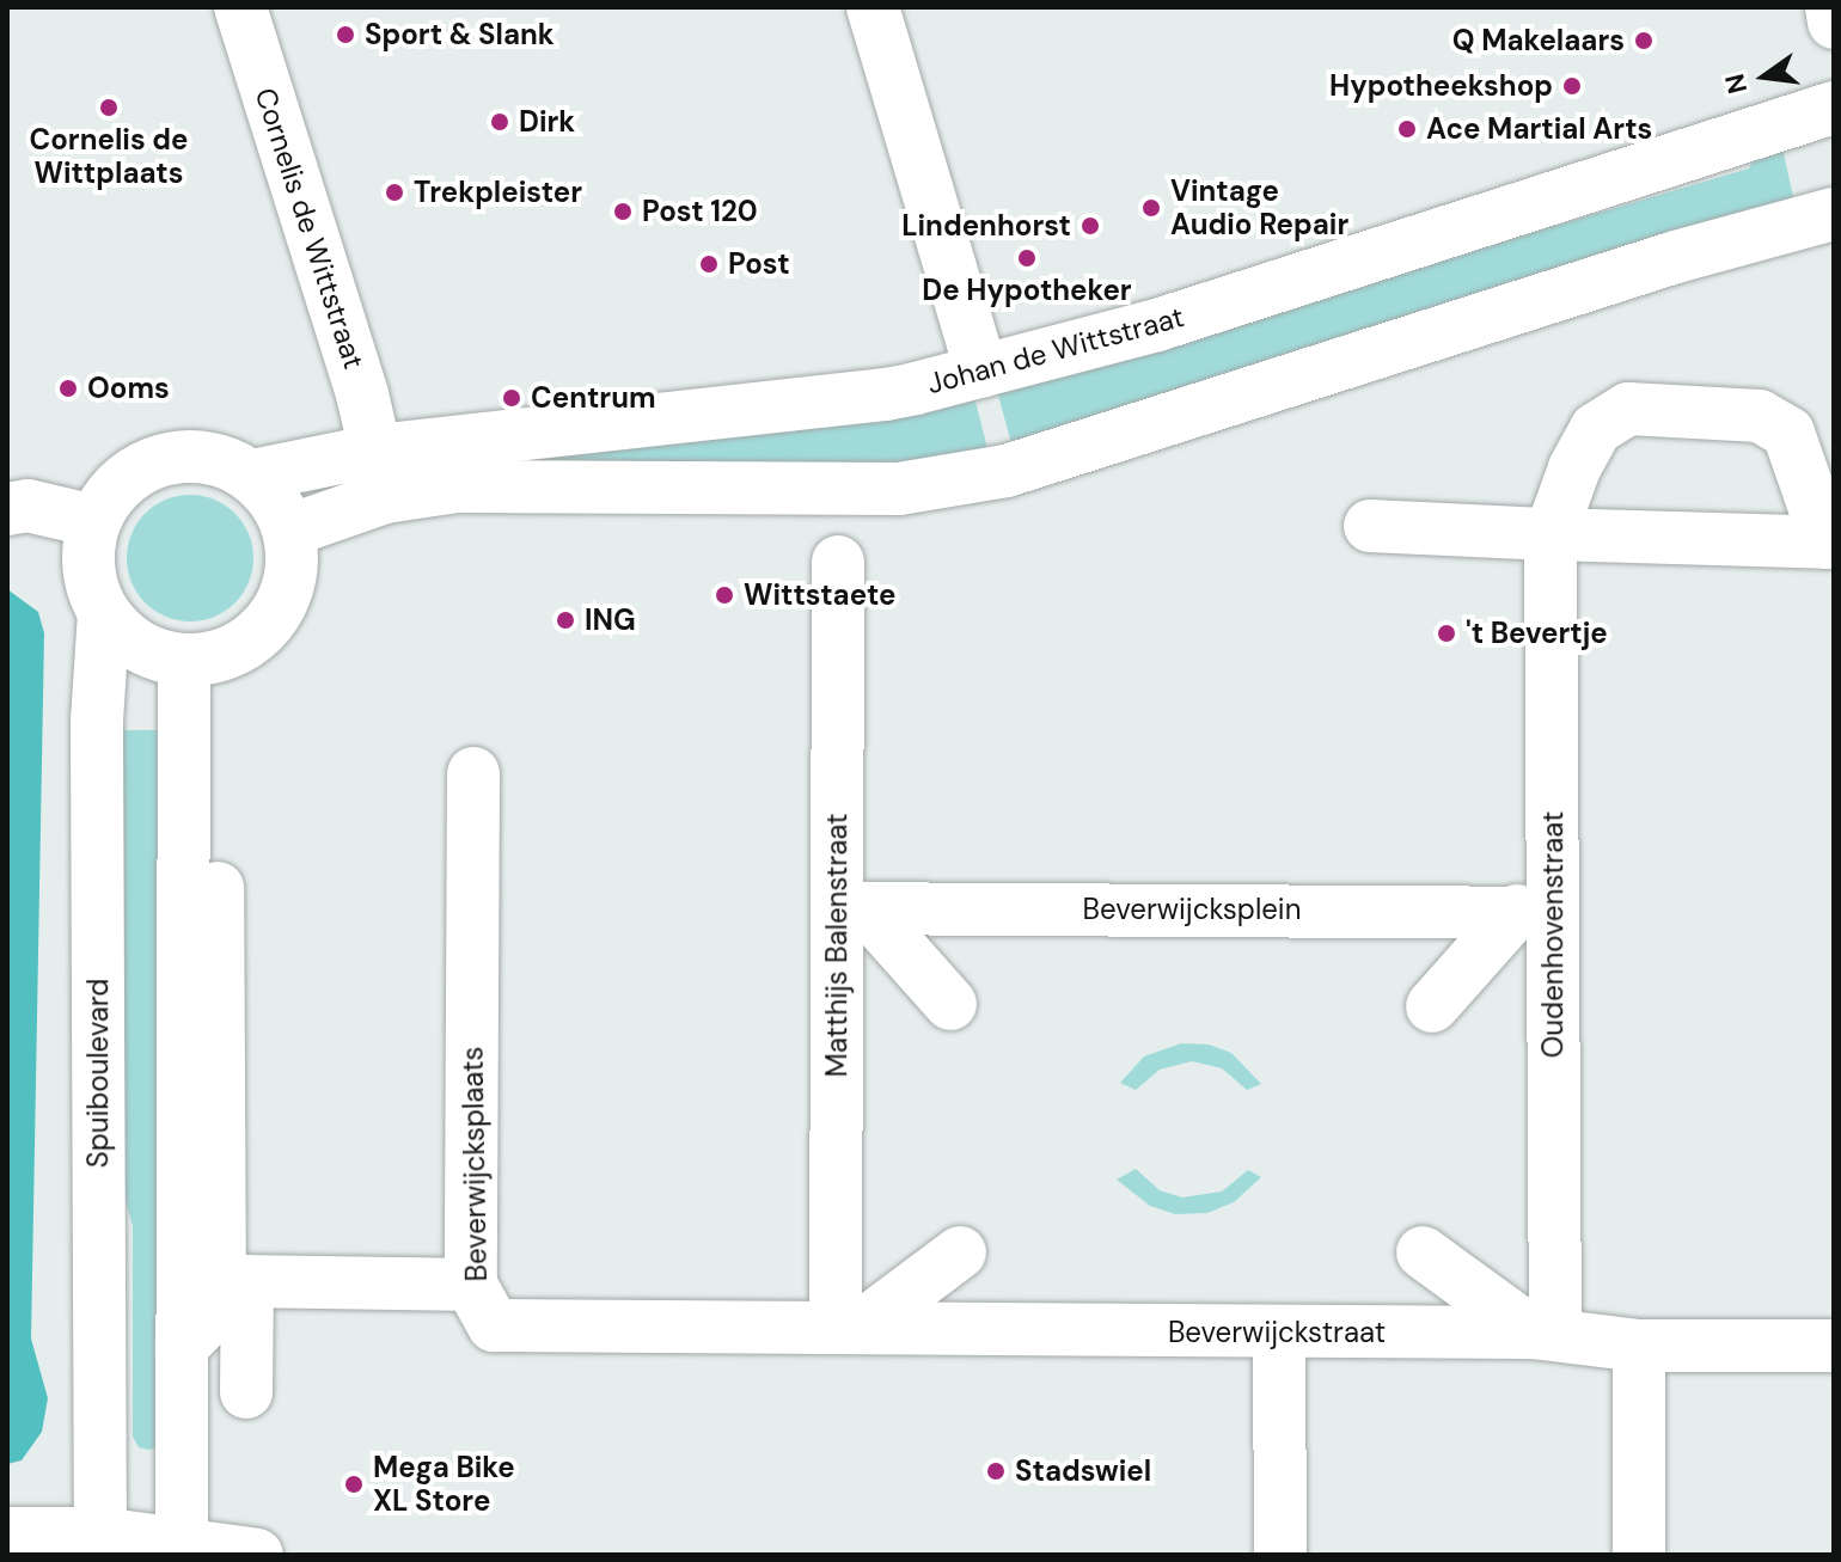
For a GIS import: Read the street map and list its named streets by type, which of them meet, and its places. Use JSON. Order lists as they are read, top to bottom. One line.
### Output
{"streets":{"street":["Cornelis de Wittstraat","Johan de Wittstraat","Beverwijcksplein","Oudenhovenstraat","Matthijs Balenstraat","Spuiboulevard","Beverwijcksplaats","Beverwijckstraat"]},"crossings":[["Cornelis de Wittstraat","Johan de Wittstraat"],["Johan de Wittstraat","Spuiboulevard"],["Beverwijcksplein","Oudenhovenstraat"],["Beverwijcksplein","Matthijs Balenstraat"],["Oudenhovenstraat","Beverwijckstraat"],["Matthijs Balenstraat","Beverwijckstraat"],["Beverwijcksplaats","Beverwijckstraat"]],"places":["Sport & Slank","Q Makelaars","Hypotheekshop","Cornelis de Wittplaats","Dirk","Ace Martial Arts","Trekpleister","Vintage Audio Repair","Post 120","Lindenhorst","De Hypotheker","Post","Ooms","Centrum","Wittstaete","ING","'t Bevertje","Stadswiel","Mega Bike XL Store"],"north":"left"}
